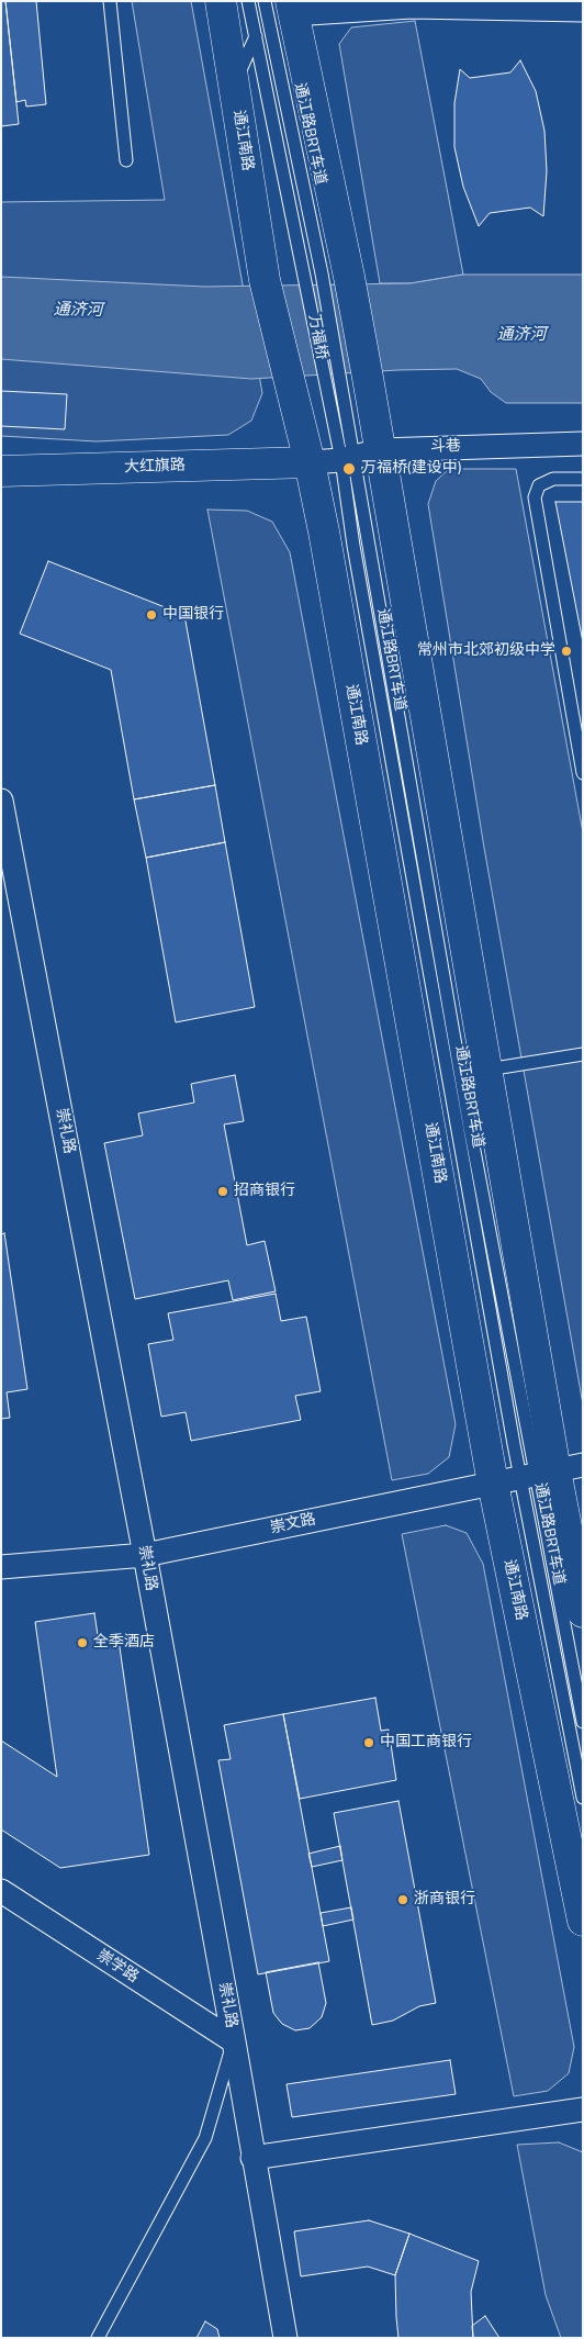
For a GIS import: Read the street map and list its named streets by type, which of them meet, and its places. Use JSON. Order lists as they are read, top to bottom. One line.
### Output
{"streets":{"main road":["通江南路","大红旗路"],"street":["斗巷","崇礼路","崇文路","崇学路"],"lane":["通江路BRT车道","万福桥"]},"crossings":[["通江路BRT车道","通江南路"],["通江路BRT车道","万福桥"],["通江路BRT车道","斗巷"],["通江路BRT车道","崇文路"],["通江南路","万福桥"],["通江南路","斗巷"],["通江南路","大红旗路"],["通江南路","崇文路"],["斗巷","大红旗路"],["崇礼路","崇文路"],["崇礼路","崇学路"]],"water":["通济河"],"places":["万福桥(建设中)","中国银行","常州市北郊初级中学","招商银行","全季酒店","中国工商银行","浙商银行"]}
